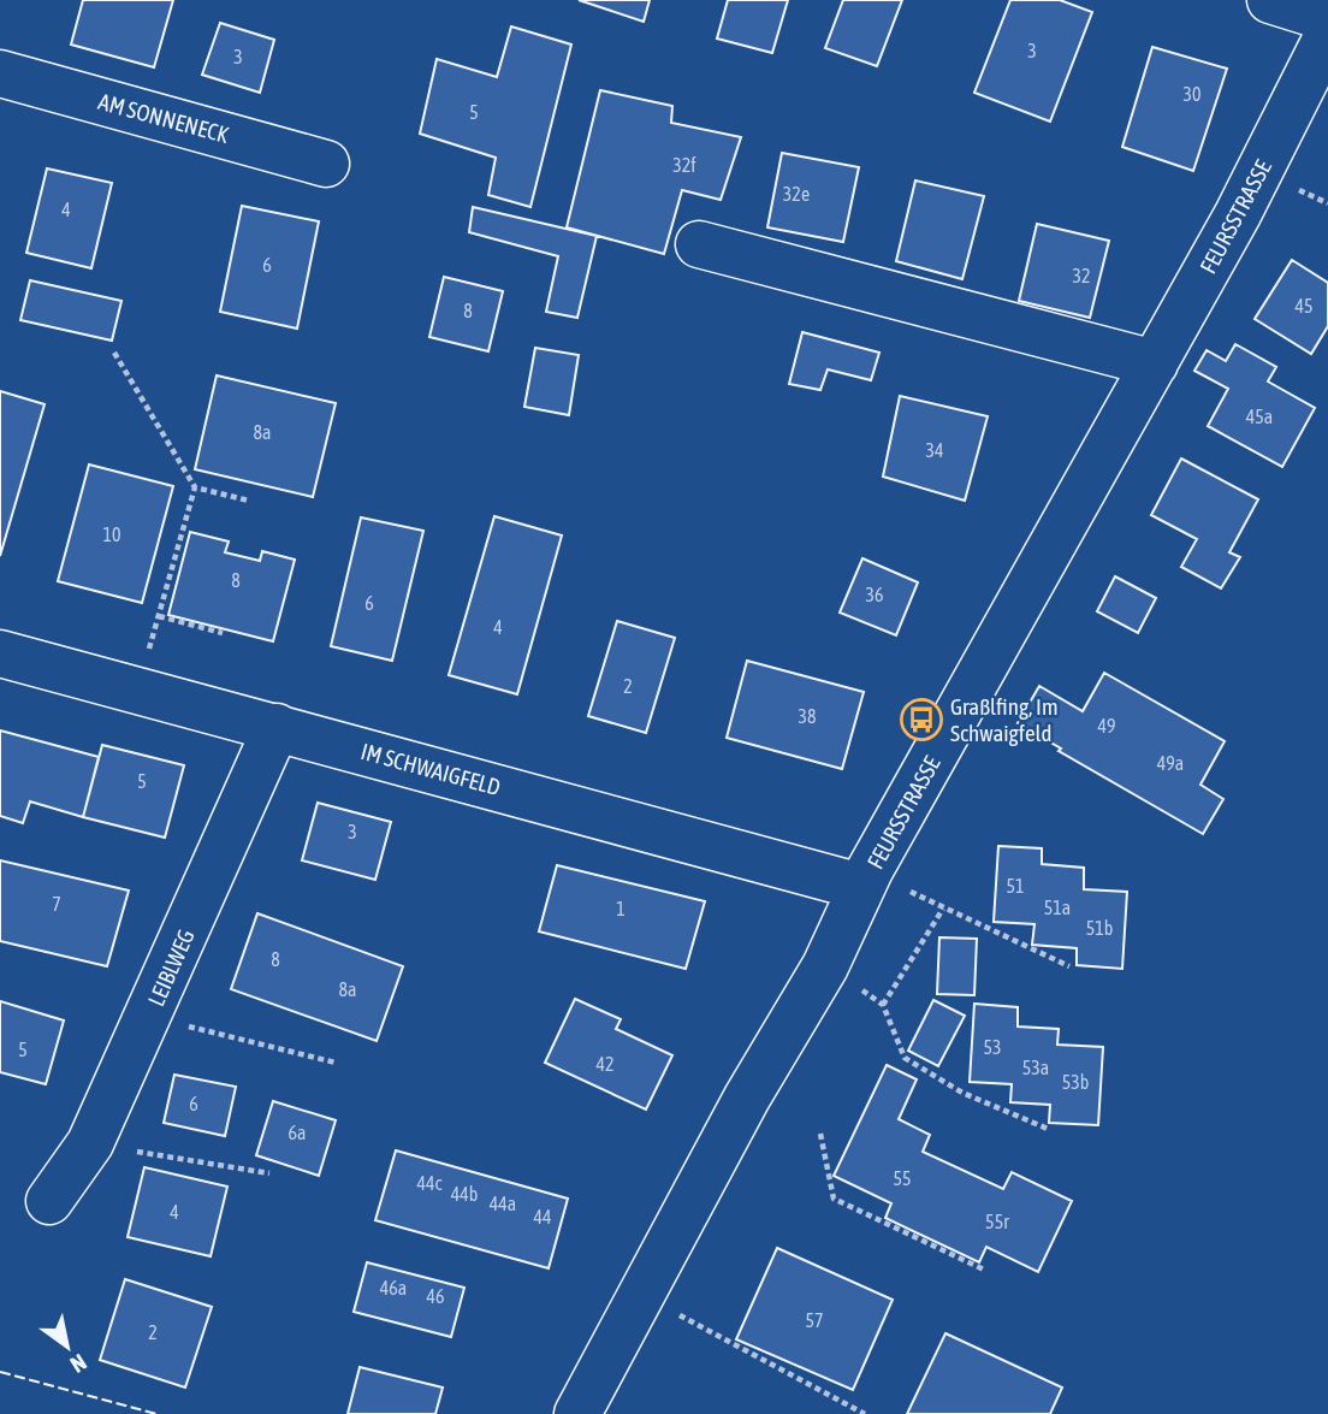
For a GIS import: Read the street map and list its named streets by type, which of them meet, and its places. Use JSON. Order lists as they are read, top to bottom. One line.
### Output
{"streets":{"street":["AM SONNENECK","FEURSSTRASSE","IM SCHWAIGFELD","LEIBLWEG"]},"crossings":[["FEURSSTRASSE","IM SCHWAIGFELD"],["IM SCHWAIGFELD","LEIBLWEG"]],"places":{"bus stop":["Graßlfing, Im Schwaigfeld"]},"house_numbers":["3","3","30","5","32f","32e","4","6","32","45","8","45a","8a","34","10","8","36","6","4","2","38","49","49a","5","3","51","7","51a","1","51b","8","8a","53","5","42","53a","53b","6","6a","55","44c","44b","44a","4","44","55r","46a","46","57","2"],"north":"bottom right"}
